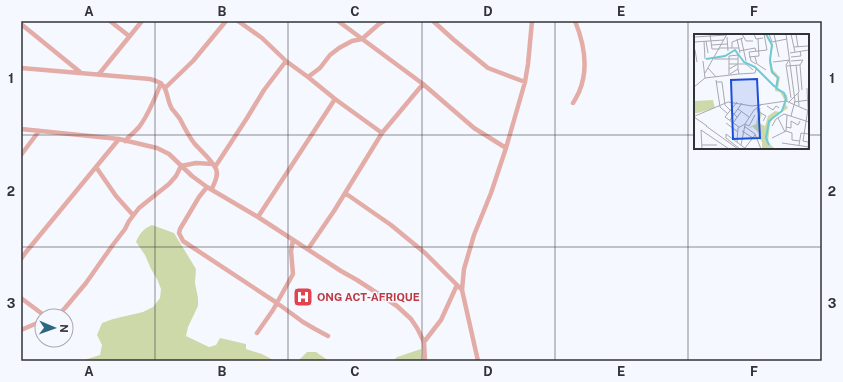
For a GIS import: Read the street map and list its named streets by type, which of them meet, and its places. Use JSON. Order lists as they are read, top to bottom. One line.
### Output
{"places":{"hospital":["ONG ACT-AFRIQUE"]},"north":"right","grid":{"columns":["A","B","C","D","E","F"],"rows":["1","2","3"]}}
